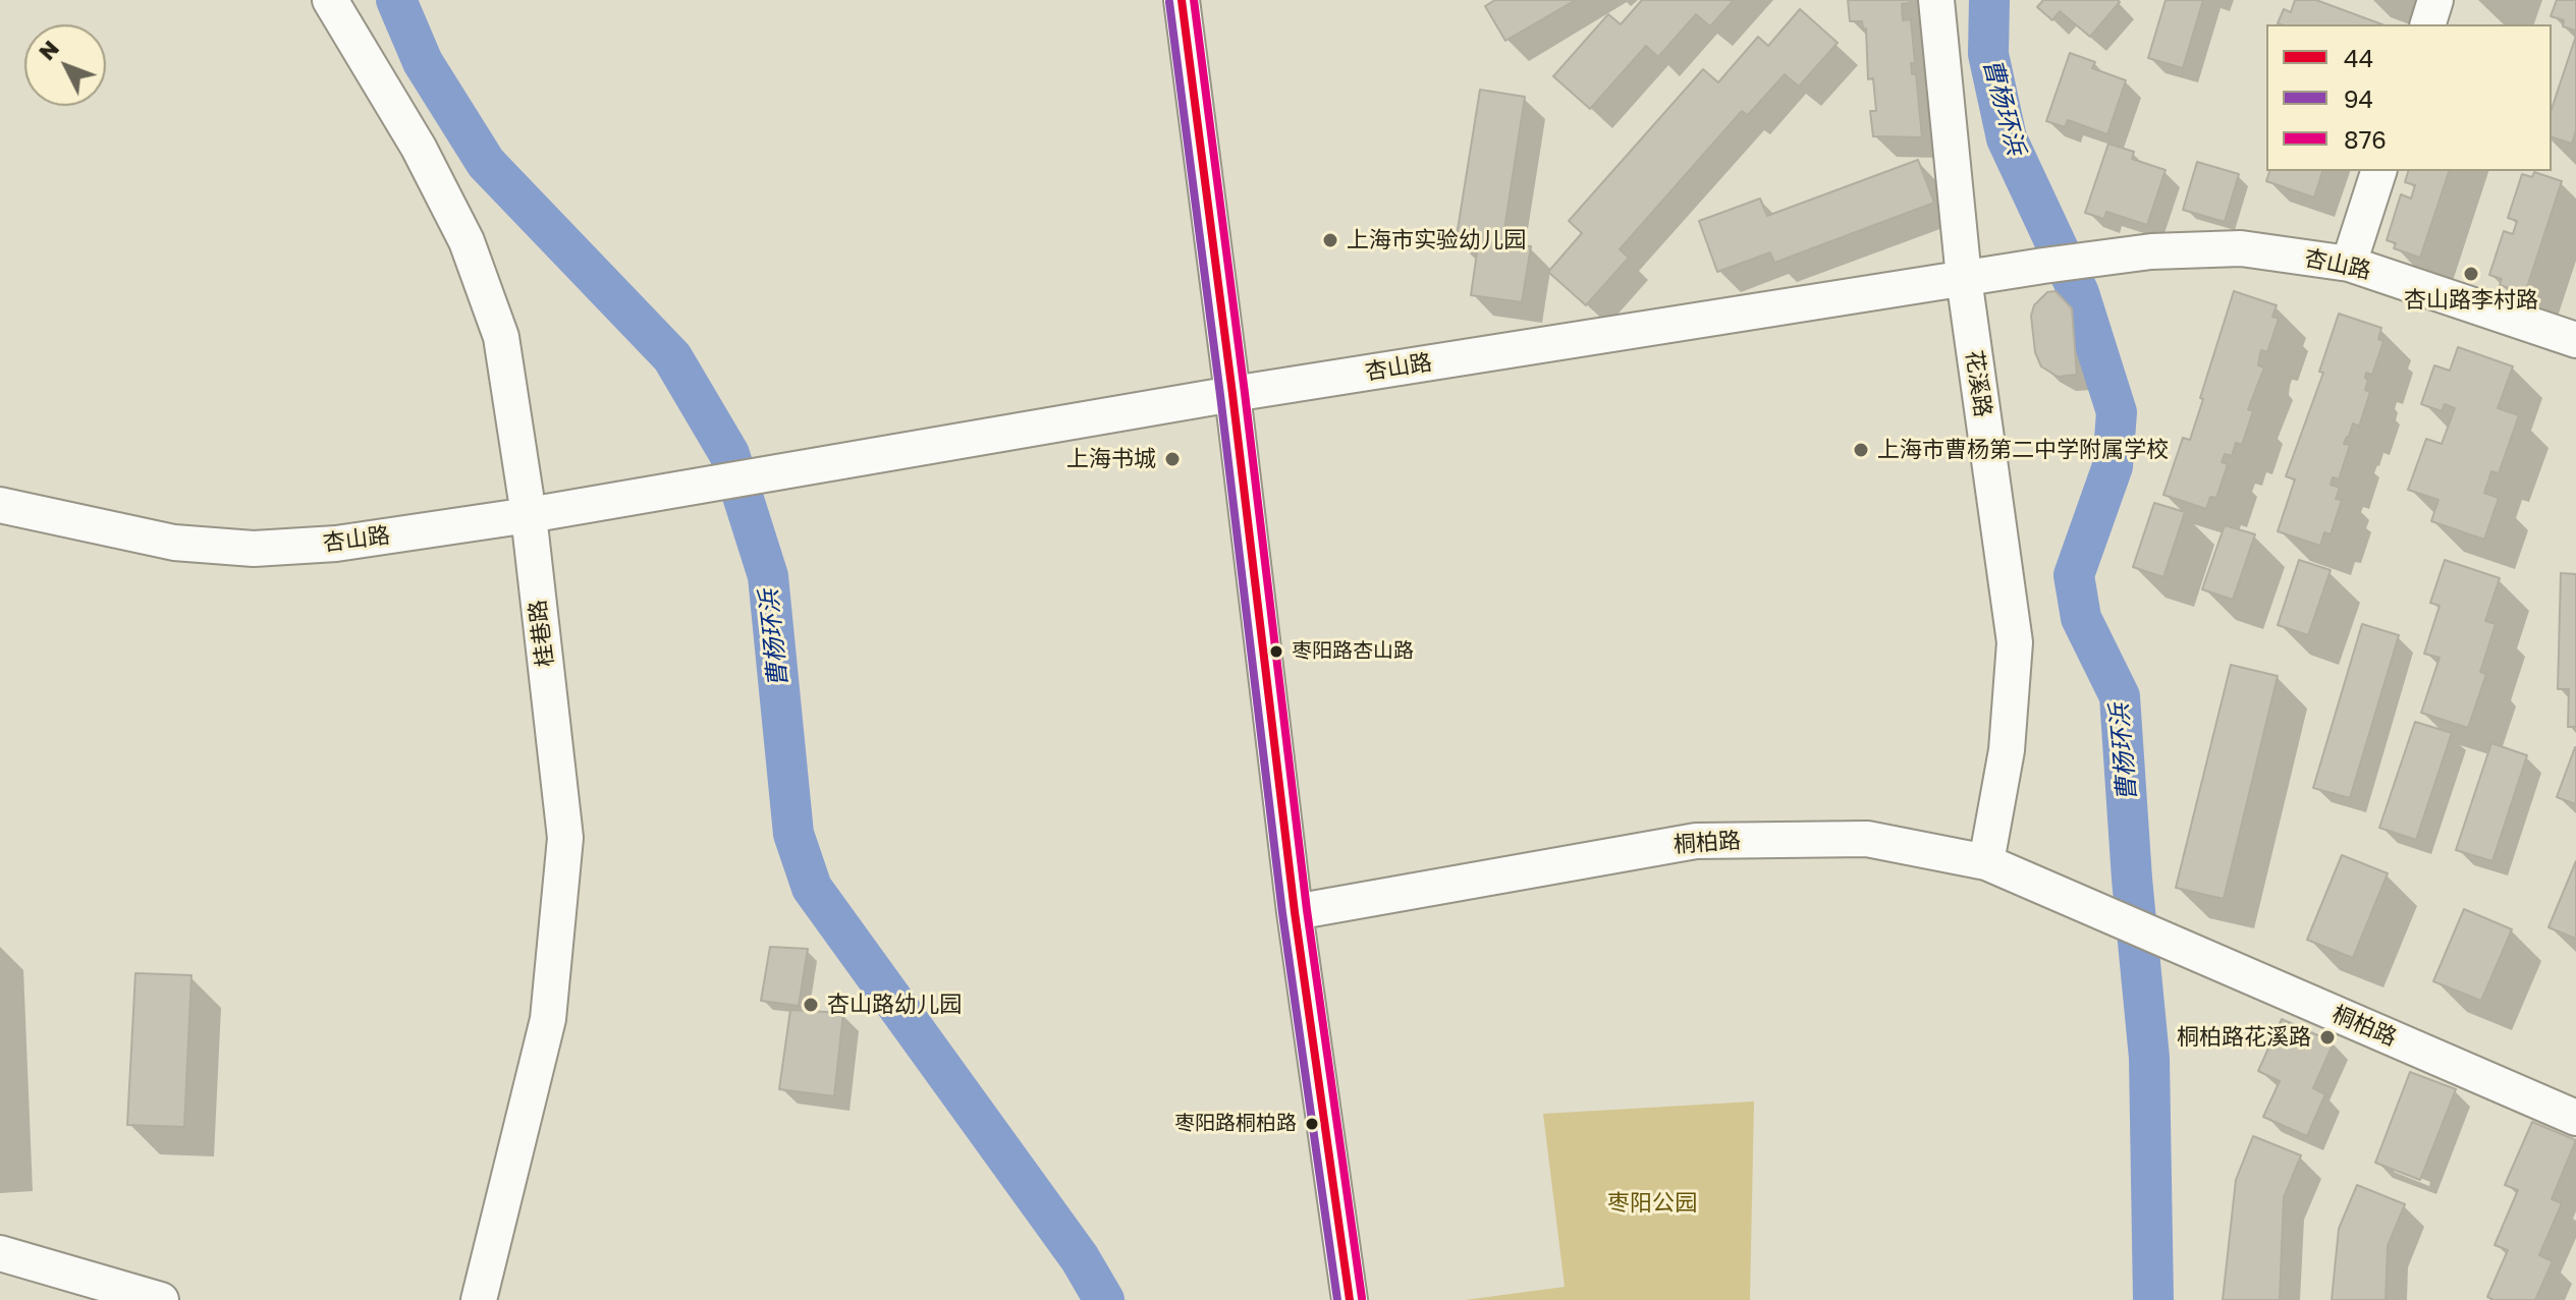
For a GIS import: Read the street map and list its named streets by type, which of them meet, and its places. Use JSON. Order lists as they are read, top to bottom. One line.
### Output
{"streets":{"street":["杏山路","花溪路","桂巷路","桐柏路"]},"crossings":[["杏山路","花溪路"],["杏山路","桂巷路"],["花溪路","桐柏路"]],"water":["曹杨环浜"],"parks":["枣阳公园"],"places":["上海市实验幼儿园","杏山路李村路","上海市曹杨第二中学附属学校","上海书城","枣阳路杏山路","杏山路幼儿园","桐柏路花溪路","枣阳路桐柏路"],"lines":["transit line 44","transit line 876","transit line 94"],"legend":["44","94","876"],"north":"top left"}
